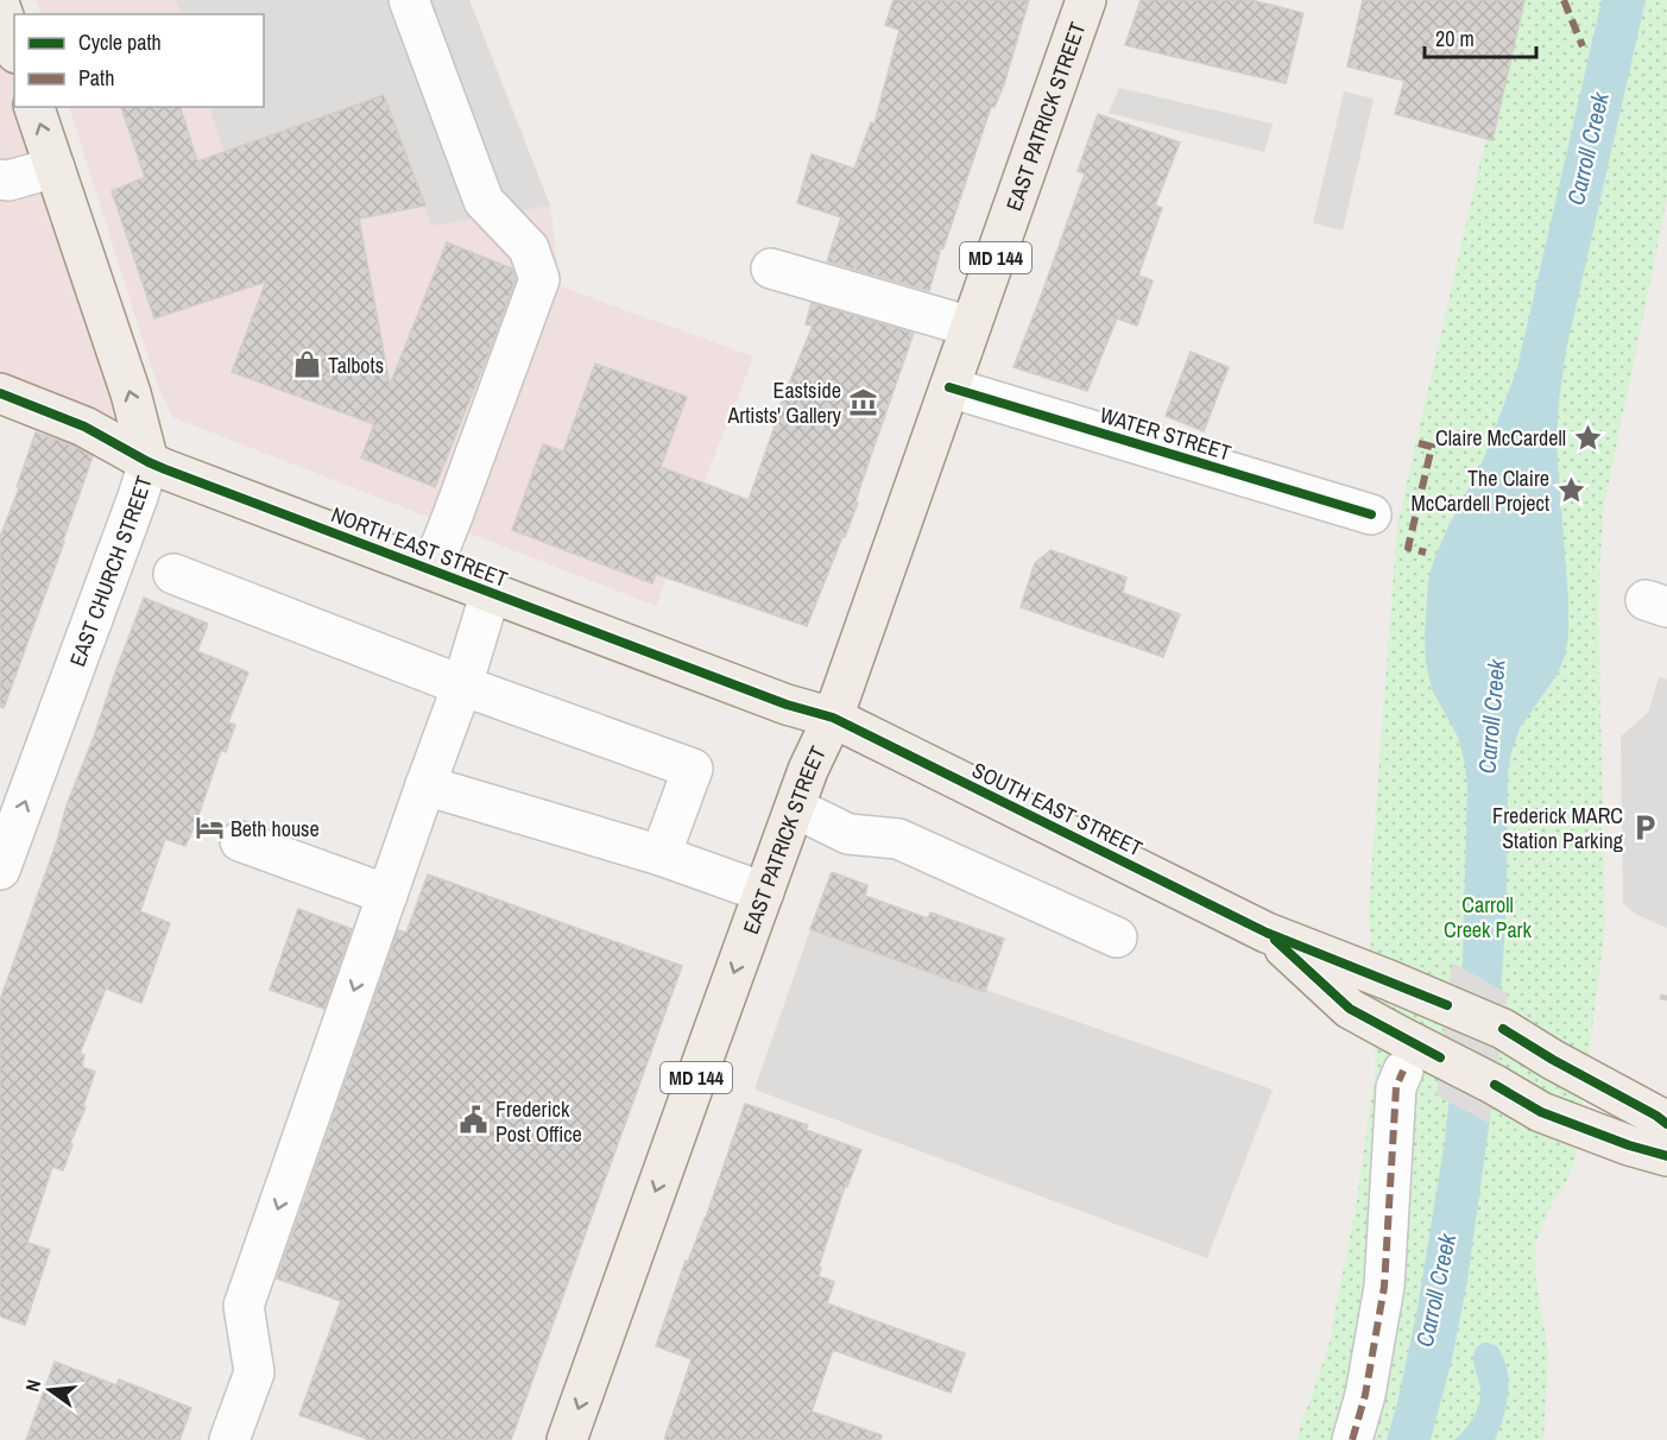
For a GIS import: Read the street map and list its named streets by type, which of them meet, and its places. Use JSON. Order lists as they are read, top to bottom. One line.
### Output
{"streets":{"main road":["EAST PATRICK STREET","MD 144","NORTH EAST STREET","EAST CHURCH STREET","SOUTH EAST STREET"],"street":["WATER STREET"]},"crossings":[["EAST PATRICK STREET","WATER STREET"],["EAST PATRICK STREET","NORTH EAST STREET"],["EAST PATRICK STREET","SOUTH EAST STREET"],["NORTH EAST STREET","EAST CHURCH STREET"],["NORTH EAST STREET","SOUTH EAST STREET"]],"one_way":["EAST PATRICK STREET","EAST CHURCH STREET"],"water":["Carroll Creek"],"parks":["Carroll Creek Park"],"places":{"shop":["Talbots"],"museum":["Eastside Artists' Gallery"],"place":["Claire McCardell","The Claire McCardell Project"],"parking":["Frederick MARC Station Parking"],"hotel":["Beth house"],"public building":["Frederick Post Office"]},"legend":["Cycle path","Path"],"scale_bar":"20 m","north":"left"}
